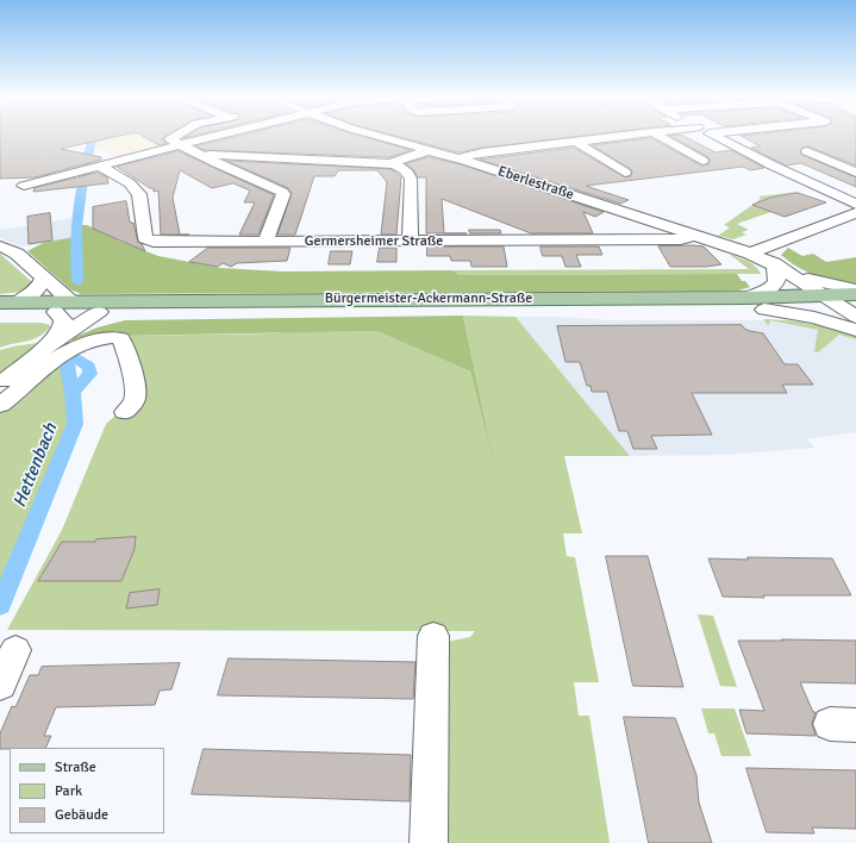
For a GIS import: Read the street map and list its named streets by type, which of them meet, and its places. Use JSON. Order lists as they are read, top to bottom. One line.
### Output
{"streets":{"main road":["Bürgermeister-Ackermann-Straße"],"street":["Eberlestraße","Germersheimer Straße"]},"crossings":[["Eberlestraße","Germersheimer Straße"],["Eberlestraße","Bürgermeister-Ackermann-Straße"]],"water":["Hettenbach"],"legend":["Straße","Park","Gebäude"]}
